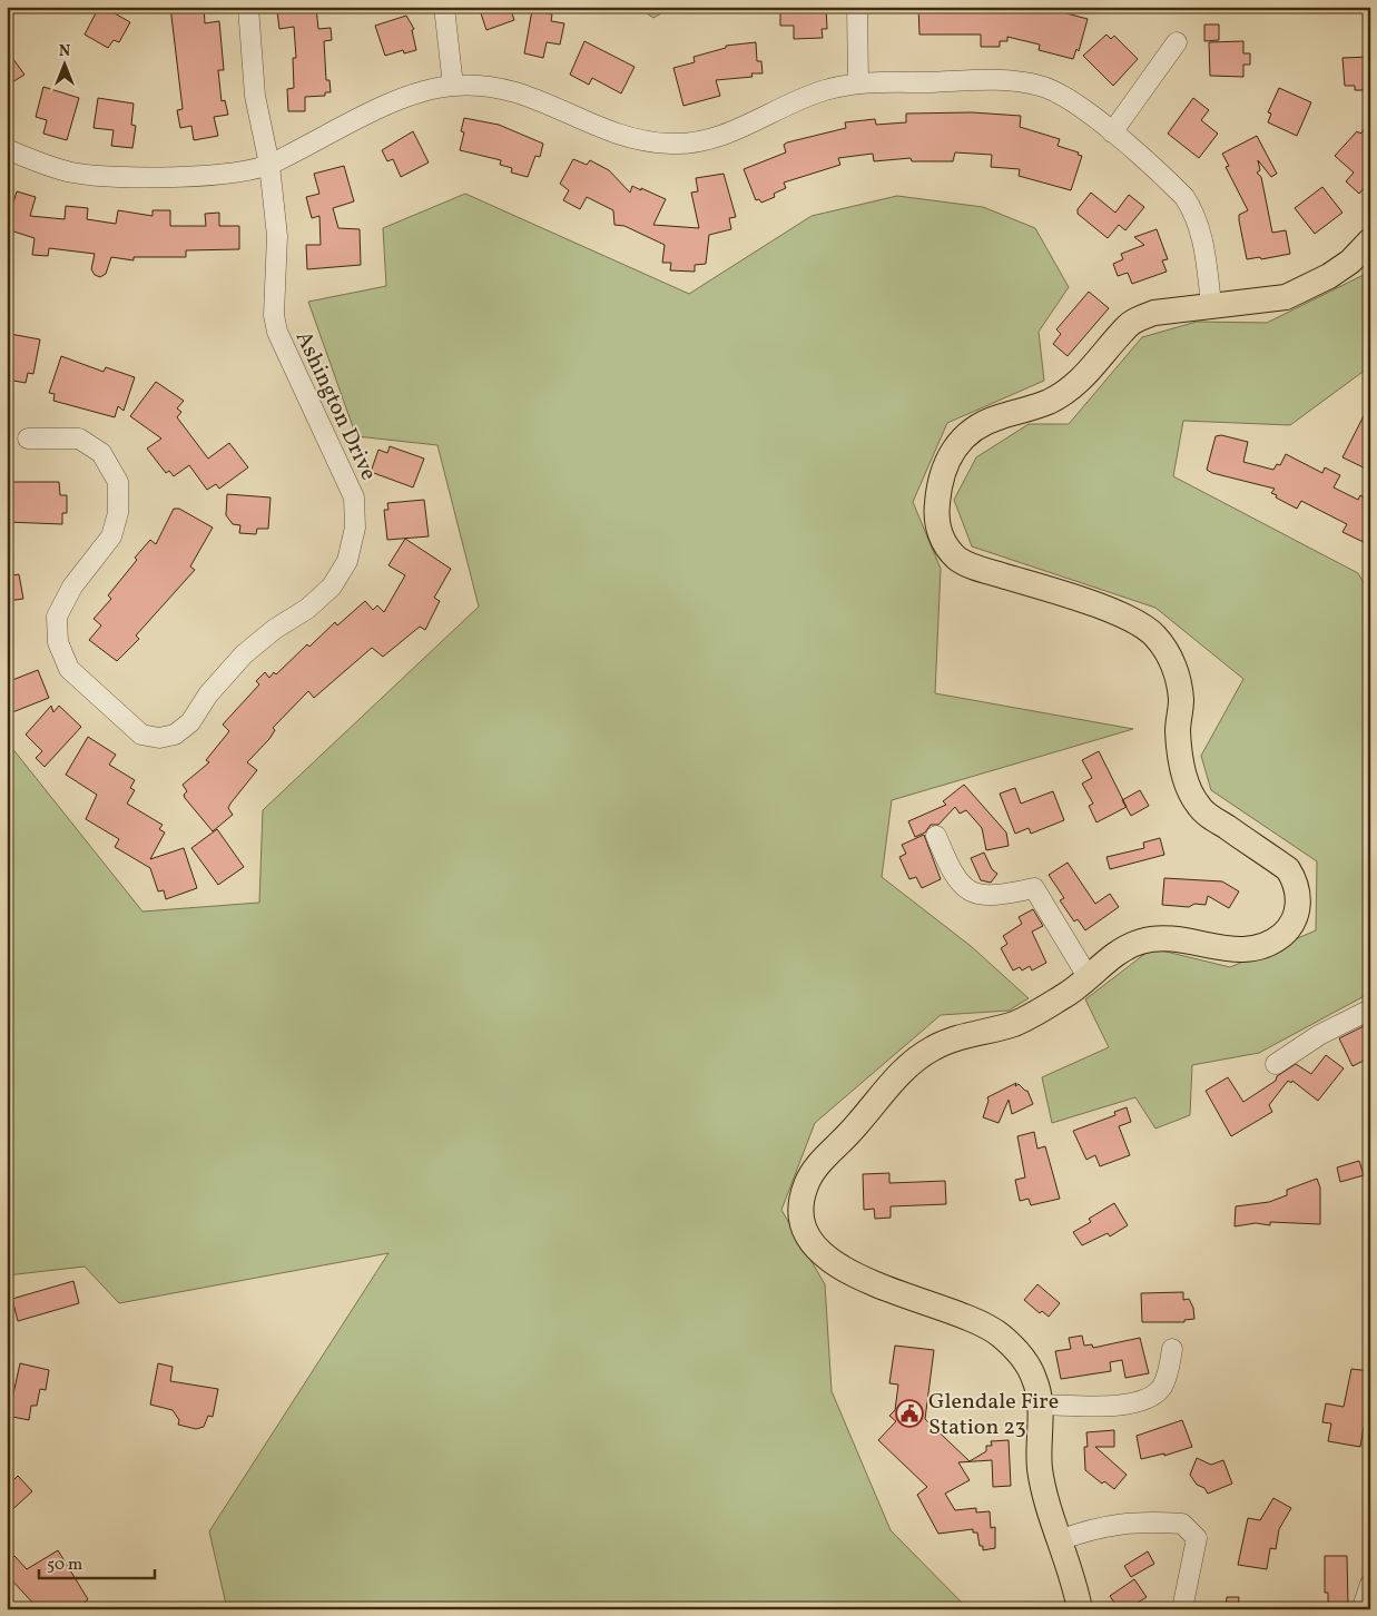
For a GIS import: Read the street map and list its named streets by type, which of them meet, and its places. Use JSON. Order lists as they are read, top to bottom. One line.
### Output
{"streets":{"street":["Ashington Drive"]},"places":{"public building":["Glendale Fire Station 23"]},"scale_bar":"50 m","north":"top"}
